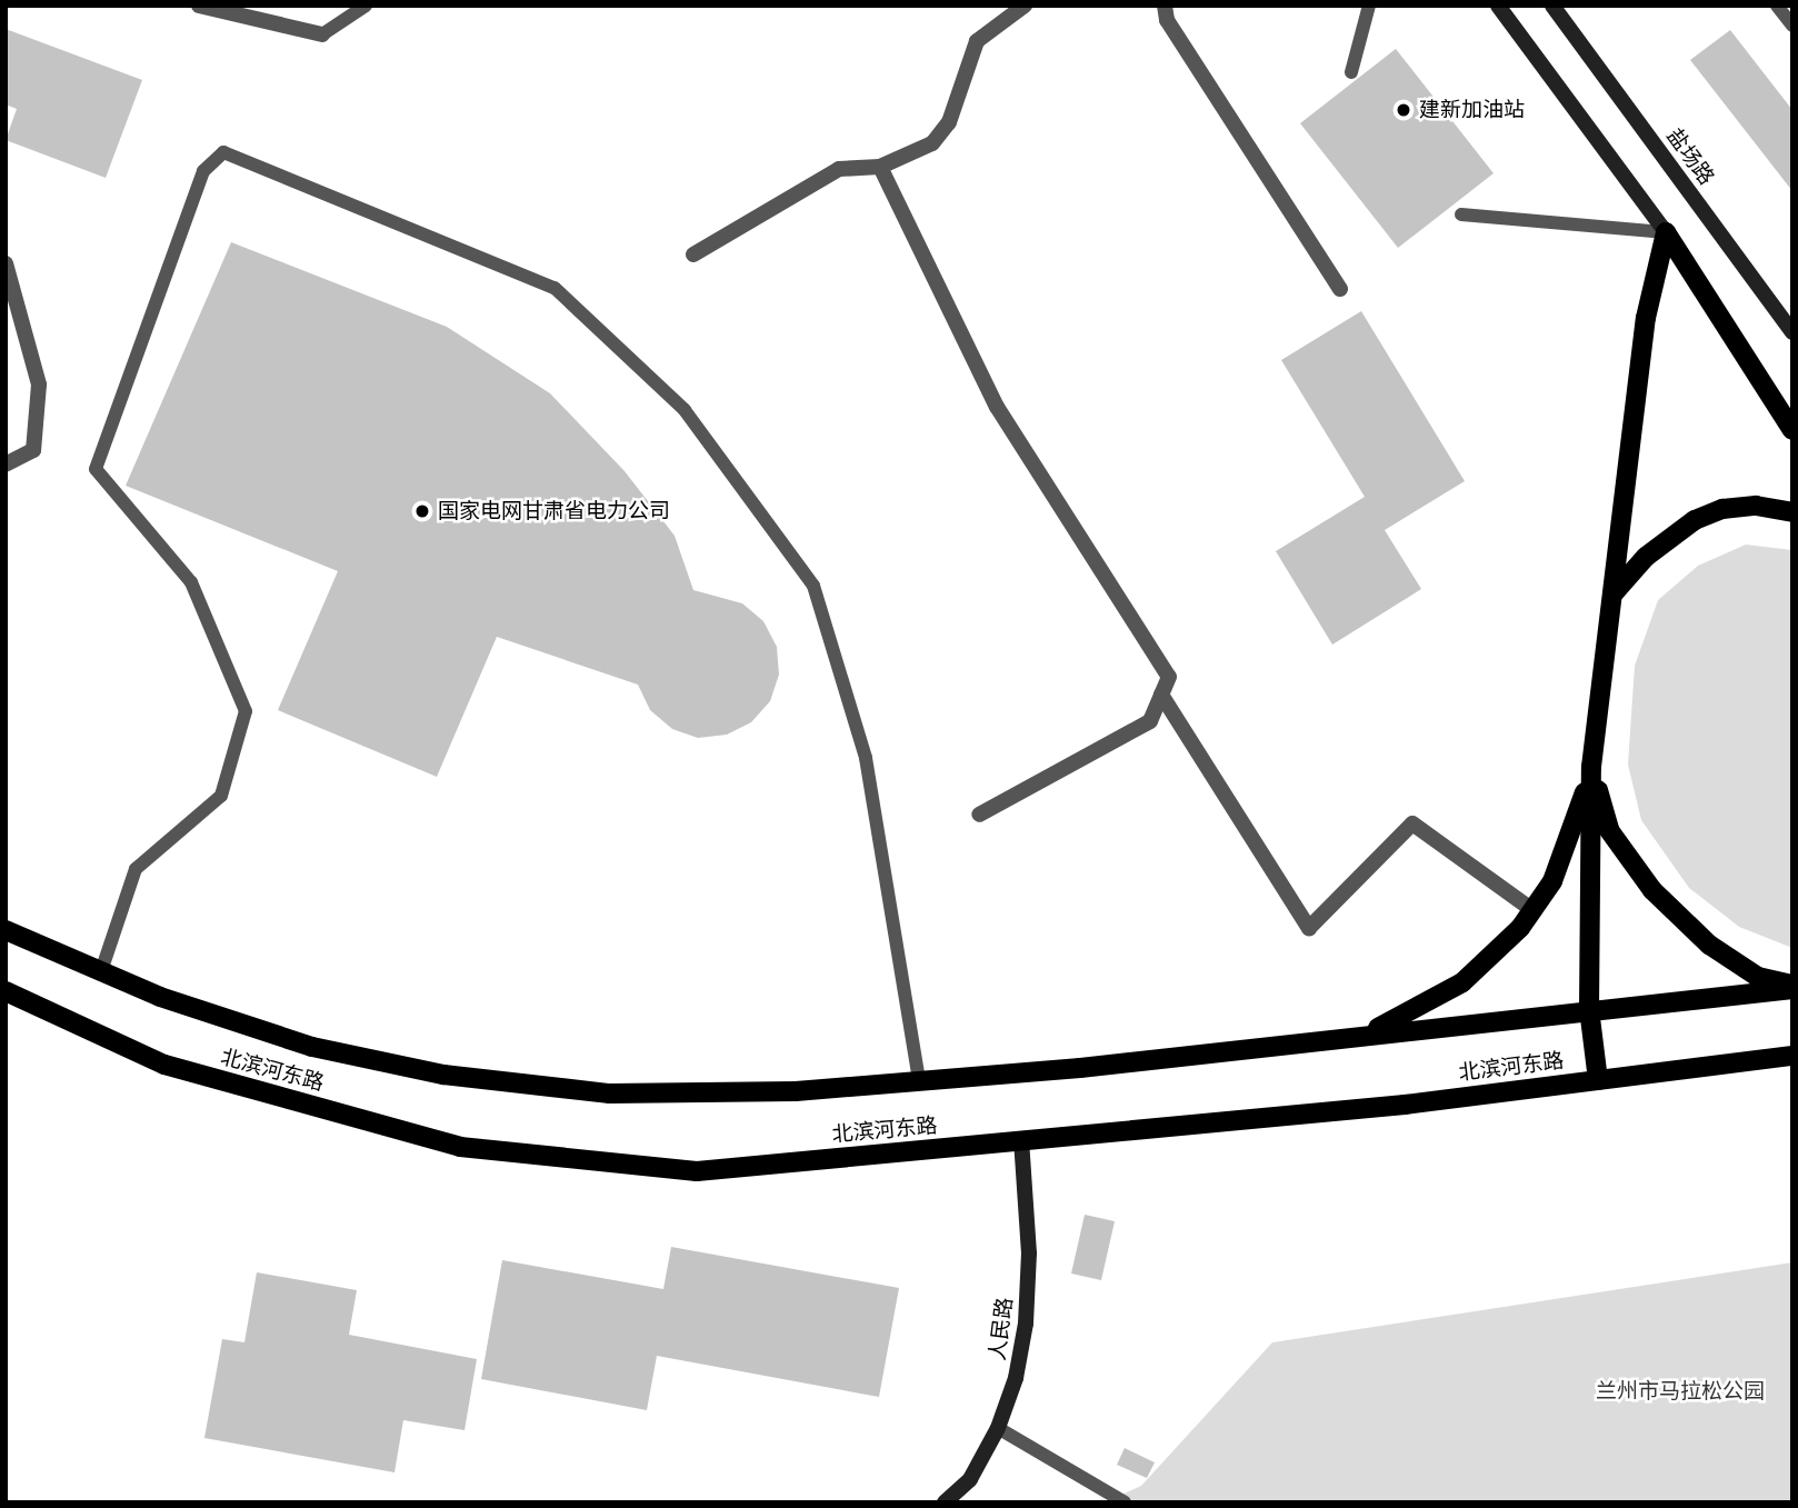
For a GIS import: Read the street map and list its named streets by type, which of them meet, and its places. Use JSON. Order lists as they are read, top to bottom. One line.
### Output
{"streets":{"main road":["盐场路","北滨河东路","人民路"]},"crossings":[["北滨河东路","人民路"]],"parks":["兰州市马拉松公园"],"places":["建新加油站","国家电网甘肃省电力公司"]}
